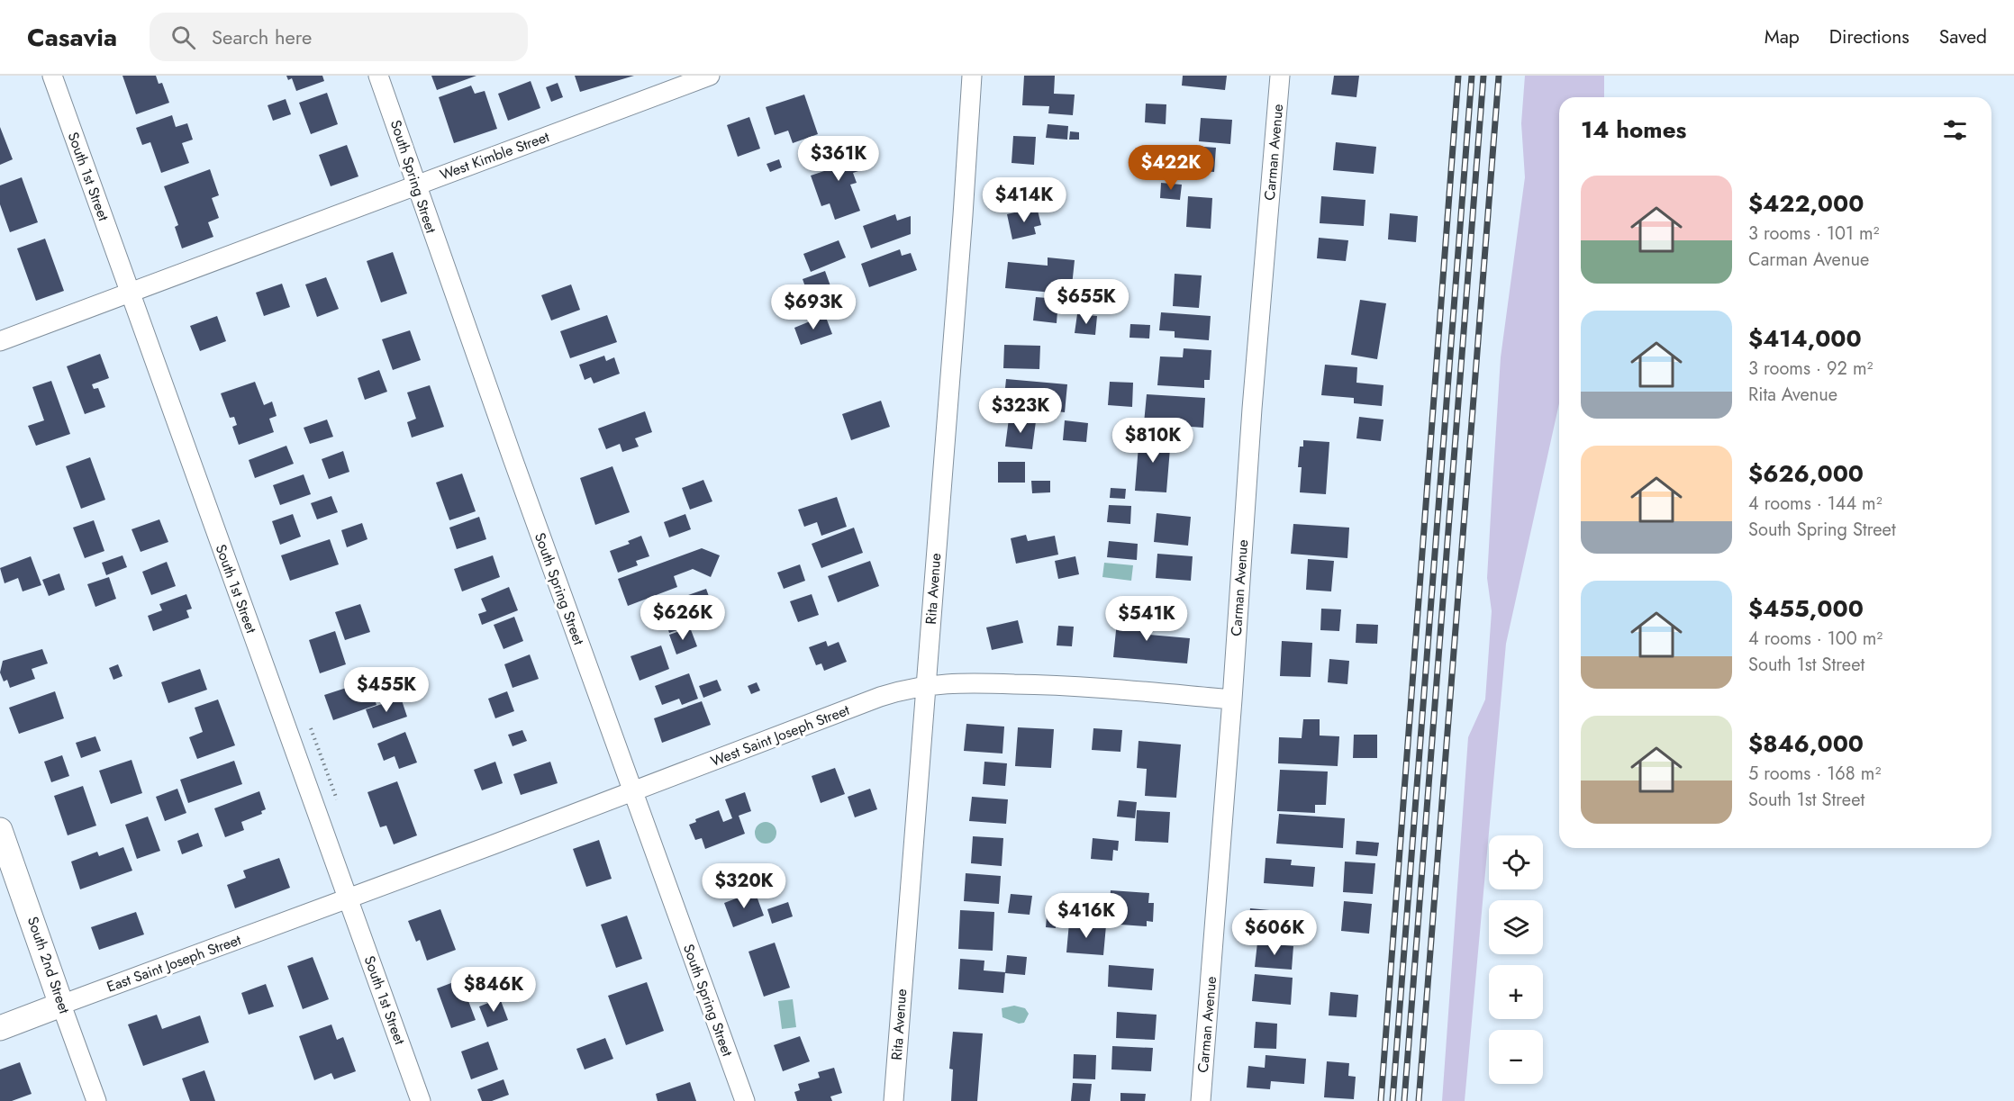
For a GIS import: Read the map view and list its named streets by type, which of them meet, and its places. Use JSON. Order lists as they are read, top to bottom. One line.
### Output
{"streets":{"street":["Carman Avenue","West Kimble Street","South 1st Street","South Spring Street","Rita Avenue","West Saint Joseph Street","East Saint Joseph Street","South 2nd Street"]},"crossings":[["Carman Avenue","West Saint Joseph Street"],["West Kimble Street","South 1st Street"],["West Kimble Street","South Spring Street"],["South 1st Street","West Saint Joseph Street"],["South 1st Street","East Saint Joseph Street"],["South Spring Street","West Saint Joseph Street"],["Rita Avenue","West Saint Joseph Street"],["West Saint Joseph Street","East Saint Joseph Street"],["East Saint Joseph Street","South 2nd Street"]],"page":{"header":"Casavia","search":"Search here","nav":["Map","Directions","Saved"],"heading":"14 homes","price":["$361K","$422K","$414K","$655K","$693K","$323K","$810K","$626K","$541K","$455K","$320K","$416K","$606K","$846K"],"list":[{"name":"$422,000","note":"3 rooms · 101 m² · Carman Avenue"},{"name":"$414,000","note":"3 rooms · 92 m² · Rita Avenue"},{"name":"$626,000","note":"4 rooms · 144 m² · South Spring Street"},{"name":"$455,000","note":"4 rooms · 100 m² · South 1st Street"},{"name":"$846,000","note":"5 rooms · 168 m² · South 1st Street"}],"map_buttons":["+","−"]}}
